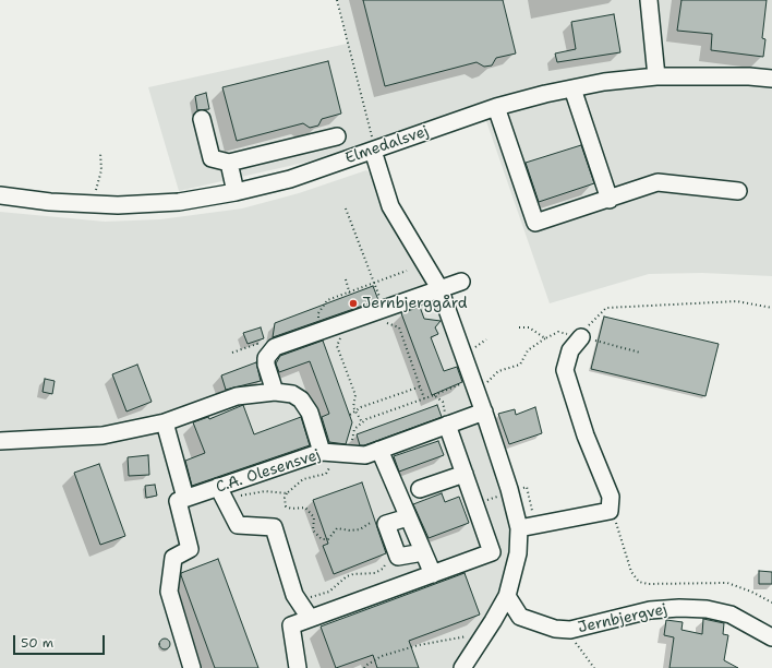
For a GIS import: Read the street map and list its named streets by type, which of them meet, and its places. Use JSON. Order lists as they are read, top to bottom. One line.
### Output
{"streets":{"street":["Elmedalsvej","C.A. Olesensvej","Jernbjergvej"]},"places":["Jernbjerggård"],"scale_bar":"50 m"}
